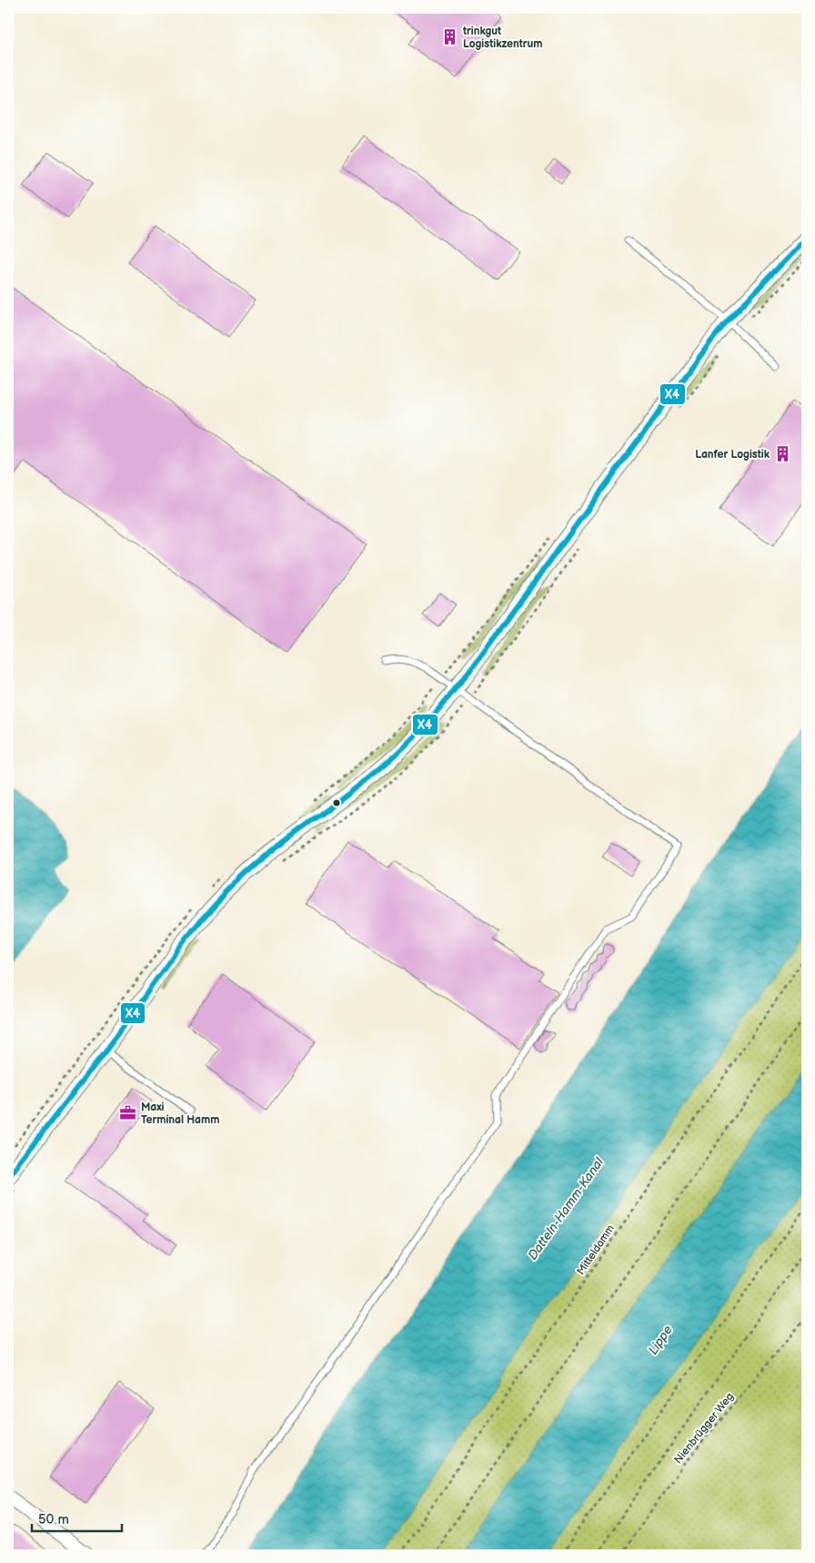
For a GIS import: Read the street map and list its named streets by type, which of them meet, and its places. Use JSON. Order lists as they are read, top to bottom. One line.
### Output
{"streets":{"path":["Mitteldamm","Nienbrügger Weg"]},"water":["Datteln-Hamm-Kanal","Lippe"],"places":{"building":["trinkgut Logistikzentrum","Lanfer Logistik"],"office":["Maxi Terminal Hamm"]},"lines":["transit line X4"],"scale_bar":"50 m"}
